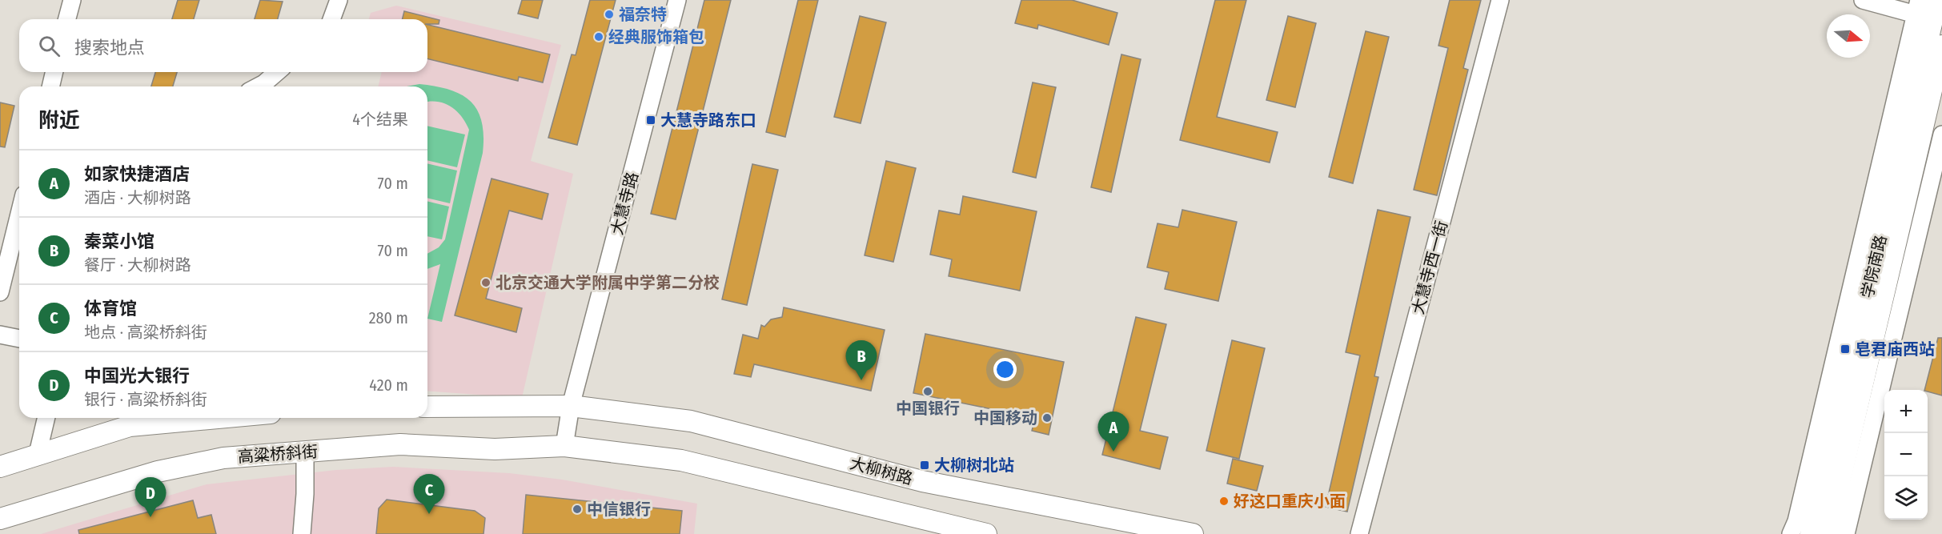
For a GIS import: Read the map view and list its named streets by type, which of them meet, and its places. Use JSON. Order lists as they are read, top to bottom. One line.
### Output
{"streets":{"main road":["学院南路","高粱桥斜街","大柳树路"],"street":["大慧寺路","大慧寺西一街"]},"crossings":[["大慧寺路","高粱桥斜街"],["大慧寺路","大柳树路"]],"places":{"other":["福奈特","经典服饰箱包","北京交通大学附属中学第二分校","中国银行","中国移动","好这口重庆小面","中信银行"],"transit":["大慧寺路东口","皂君庙西站","大柳树北站"]},"north":"right","page":{"search":"搜索地点","heading":["附近","4个结果"],"list":[{"mark":"A","name":"如家快捷酒店","note":"酒店 · 大柳树路","value":"70 m"},{"mark":"B","name":"秦菜小馆","note":"餐厅 · 大柳树路","value":"70 m"},{"mark":"C","name":"体育馆","note":"地点 · 高粱桥斜街","value":"280 m"},{"mark":"D","name":"中国光大银行","note":"银行 · 高粱桥斜街","value":"420 m"}],"pins":["B","A","C","D"],"map_buttons":["+","−"]}}
